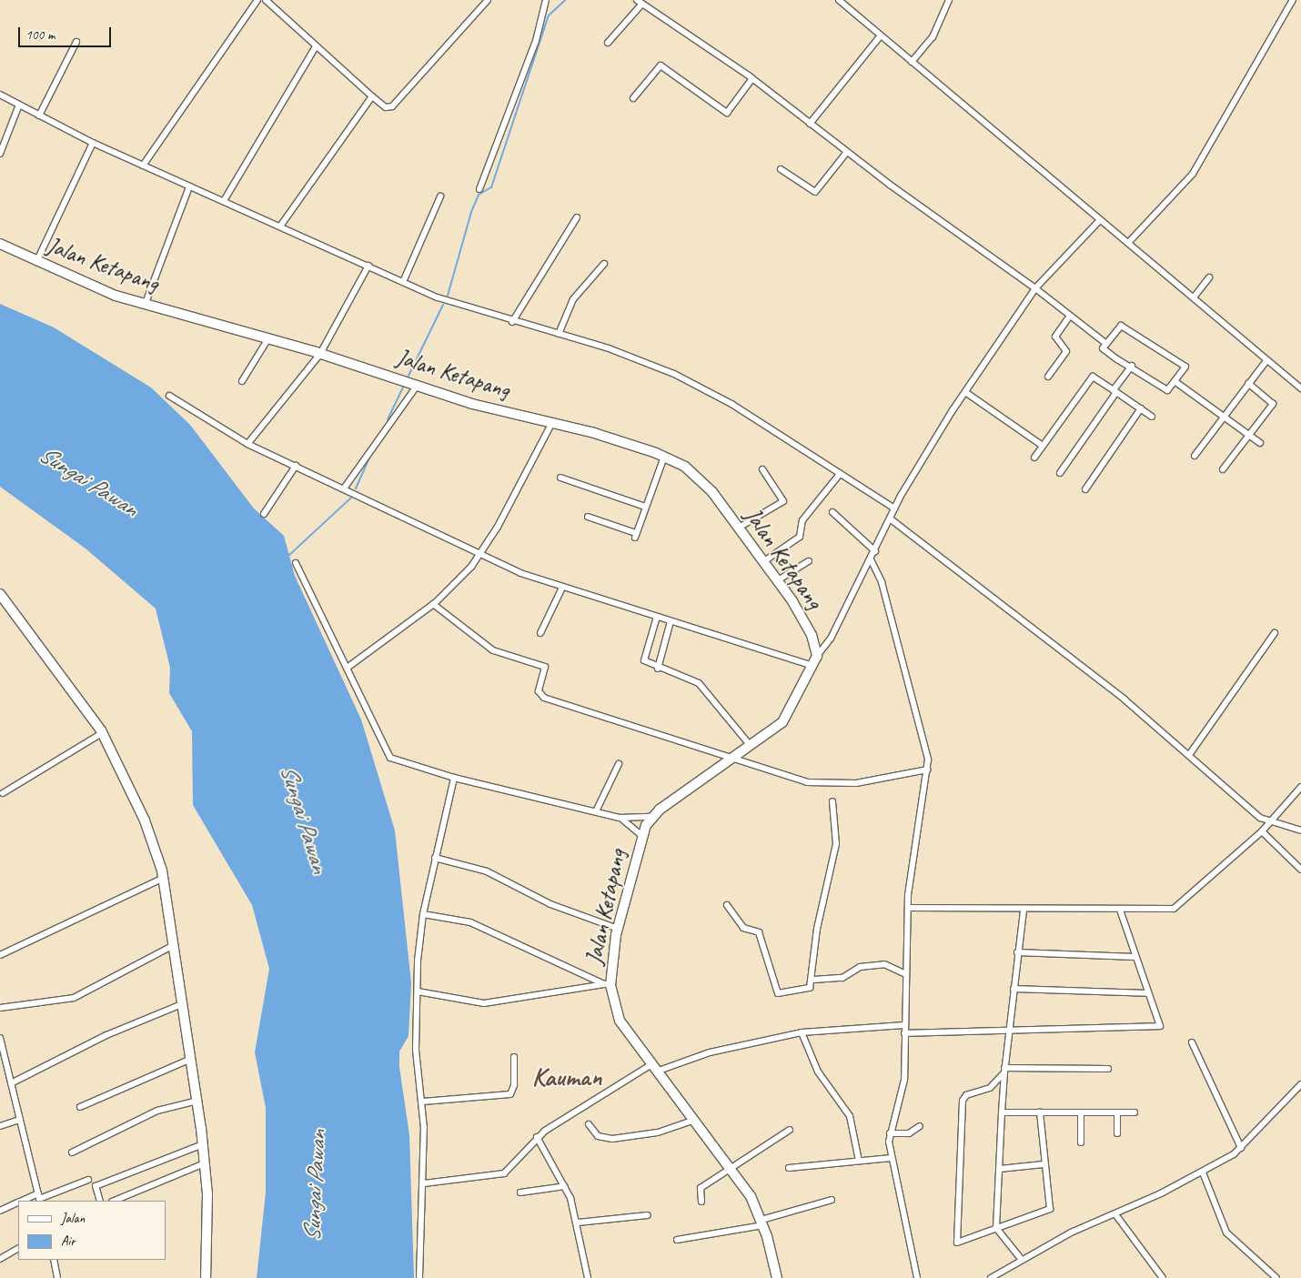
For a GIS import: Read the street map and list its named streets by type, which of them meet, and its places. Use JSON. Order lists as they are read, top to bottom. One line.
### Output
{"streets":{"main road":["Jalan Ketapang"]},"districts":["Kauman"],"water":["Sungai Pawan"],"legend":["Jalan","Air"],"scale_bar":"100 m"}
